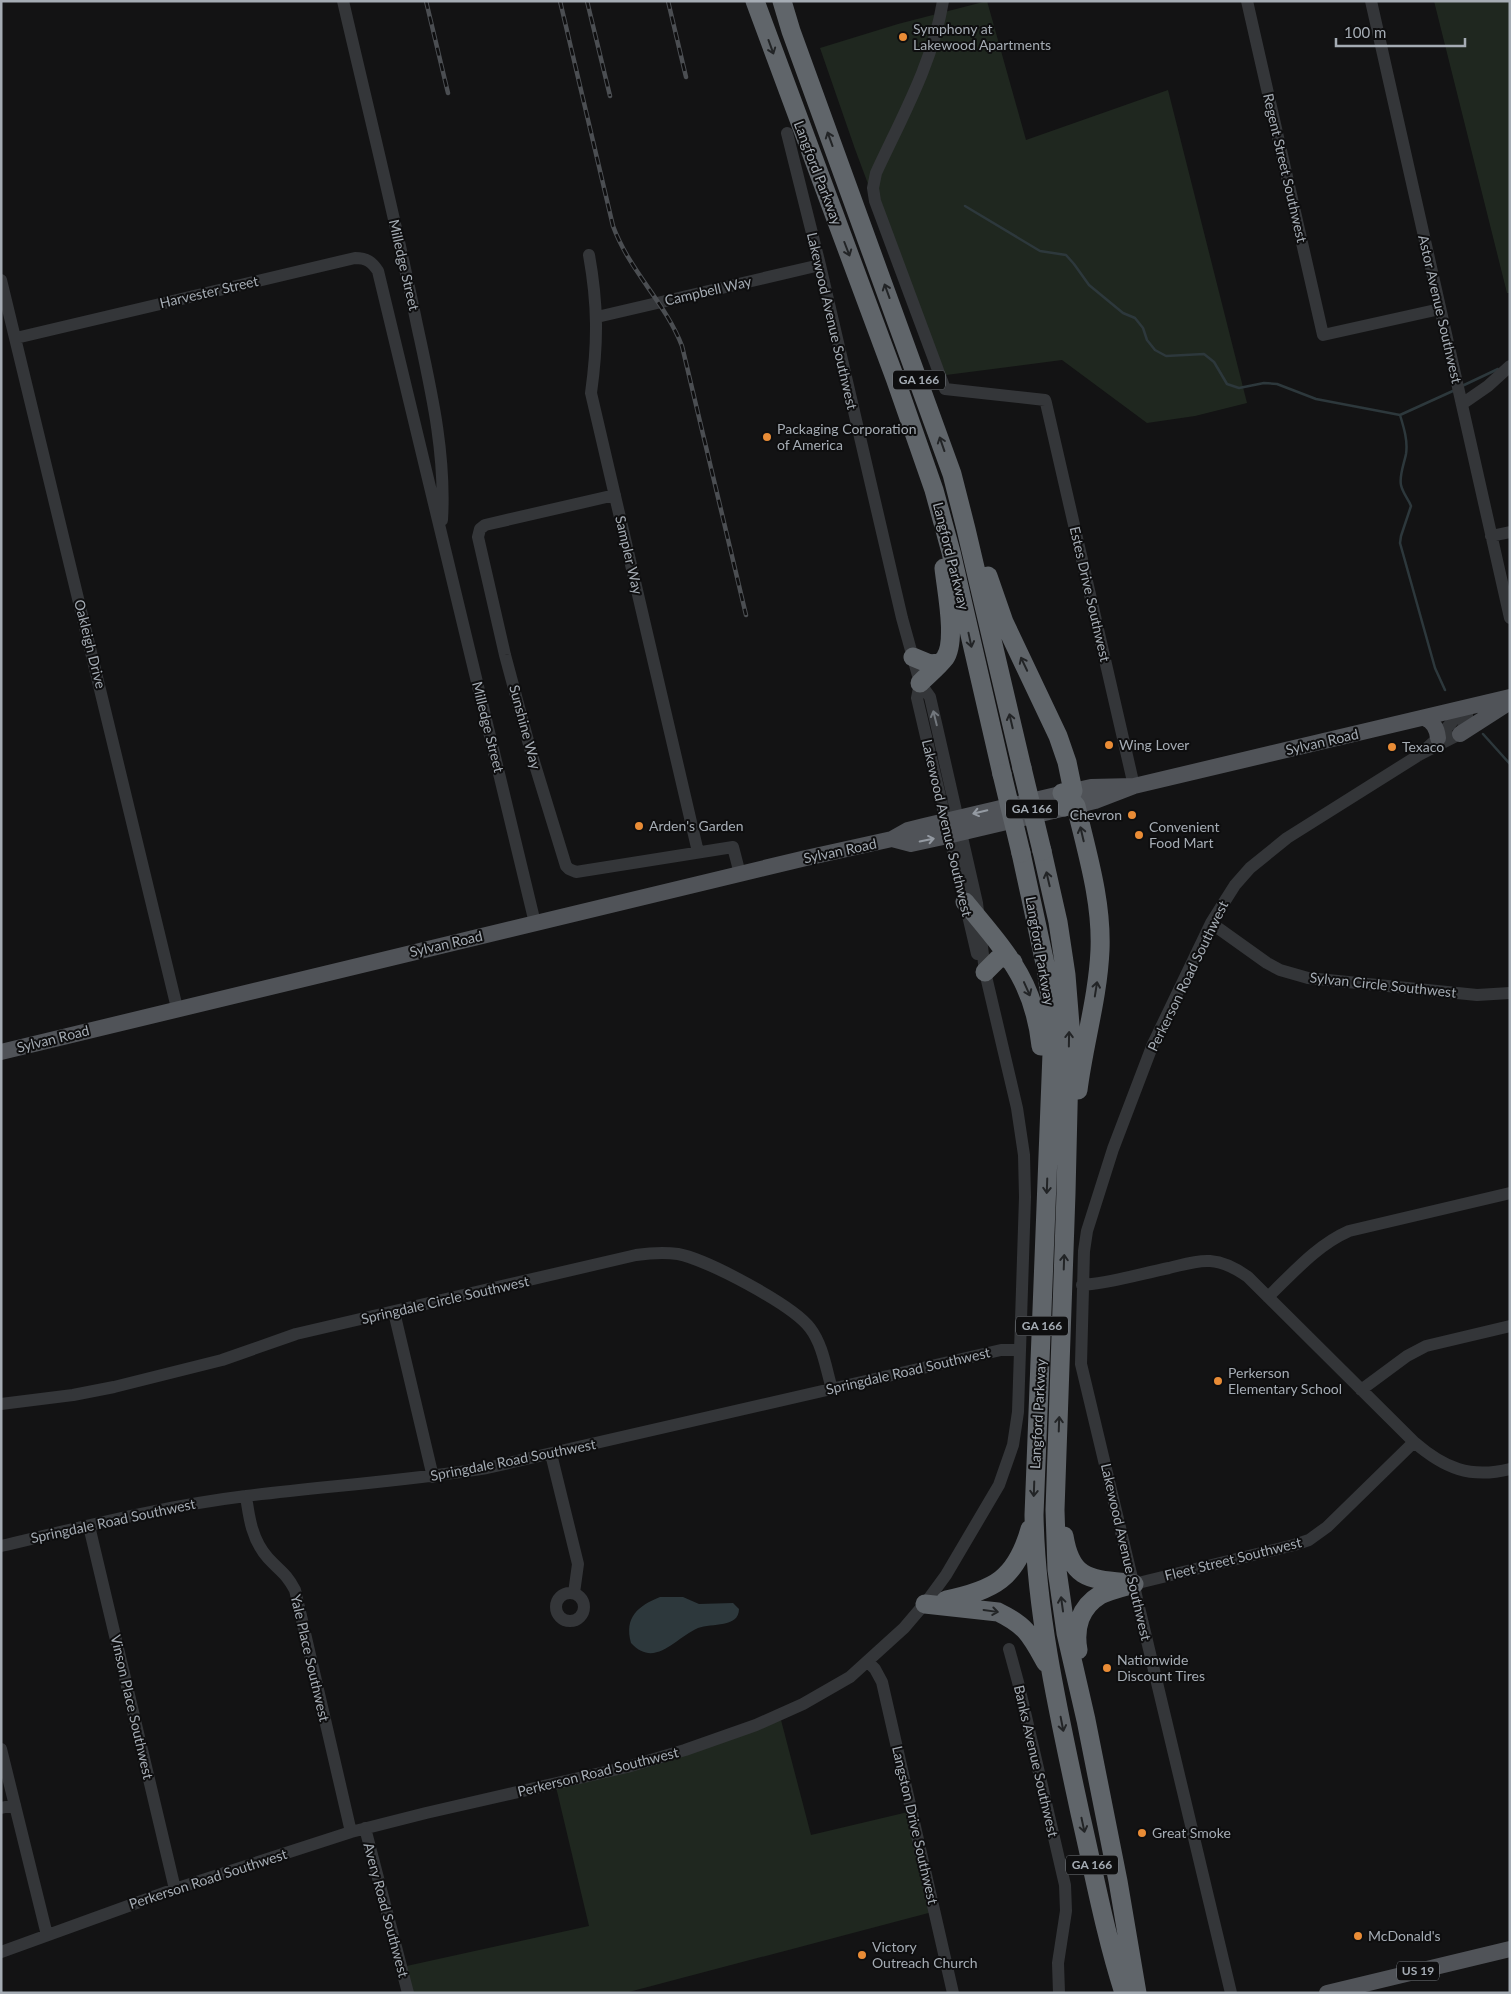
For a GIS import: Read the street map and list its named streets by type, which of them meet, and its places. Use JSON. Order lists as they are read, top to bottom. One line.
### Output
{"streets":{"highway":["Langford Parkway","GA 166"],"main road":["Sylvan Road","US 19"],"street":["Regent Street Southwest","Milledge Street","Campbell Way","Harvester Street","Astor Avenue Southwest","Lakewood Avenue Southwest","Sampler Way","Estes Drive Southwest","Oakleigh Drive","Sunshine Way","Perkerson Road Southwest","Sylvan Circle Southwest","Springdale Circle Southwest","Springdale Road Southwest","Fleet Street Southwest","Yale Place Southwest","Vinson Place Southwest","Banks Avenue Southwest","Langston Drive Southwest","Avery Road Southwest"]},"crossings":[["Regent Street Southwest","Astor Avenue Southwest"],["Milledge Street","Harvester Street"],["Milledge Street","Sylvan Road"],["Campbell Way","Lakewood Avenue Southwest"],["Campbell Way","Sampler Way"],["Harvester Street","Oakleigh Drive"],["Lakewood Avenue Southwest","Sylvan Road"],["Lakewood Avenue Southwest","Perkerson Road Southwest"],["Lakewood Avenue Southwest","Springdale Road Southwest"],["Lakewood Avenue Southwest","Fleet Street Southwest"],["Sampler Way","Sunshine Way"],["Estes Drive Southwest","Sylvan Road"],["Oakleigh Drive","Sylvan Road"],["Sunshine Way","Sylvan Road"],["Sylvan Road","Perkerson Road Southwest"],["Perkerson Road Southwest","Sylvan Circle Southwest"],["Perkerson Road Southwest","Springdale Road Southwest"],["Perkerson Road Southwest","Yale Place Southwest"],["Perkerson Road Southwest","Vinson Place Southwest"],["Perkerson Road Southwest","Langston Drive Southwest"],["Perkerson Road Southwest","Avery Road Southwest"],["Springdale Circle Southwest","Springdale Road Southwest"],["Springdale Road Southwest","Yale Place Southwest"],["Springdale Road Southwest","Vinson Place Southwest"]],"places":["Symphony at Lakewood Apartments","Packaging Corporation of America","Wing Lover","Texaco","Chevron","Arden's Garden","Convenient Food Mart","Perkerson Elementary School","Nationwide Discount Tires","Great Smoke","McDonald's","Victory Outreach Church"],"scale_bar":"100 m"}
